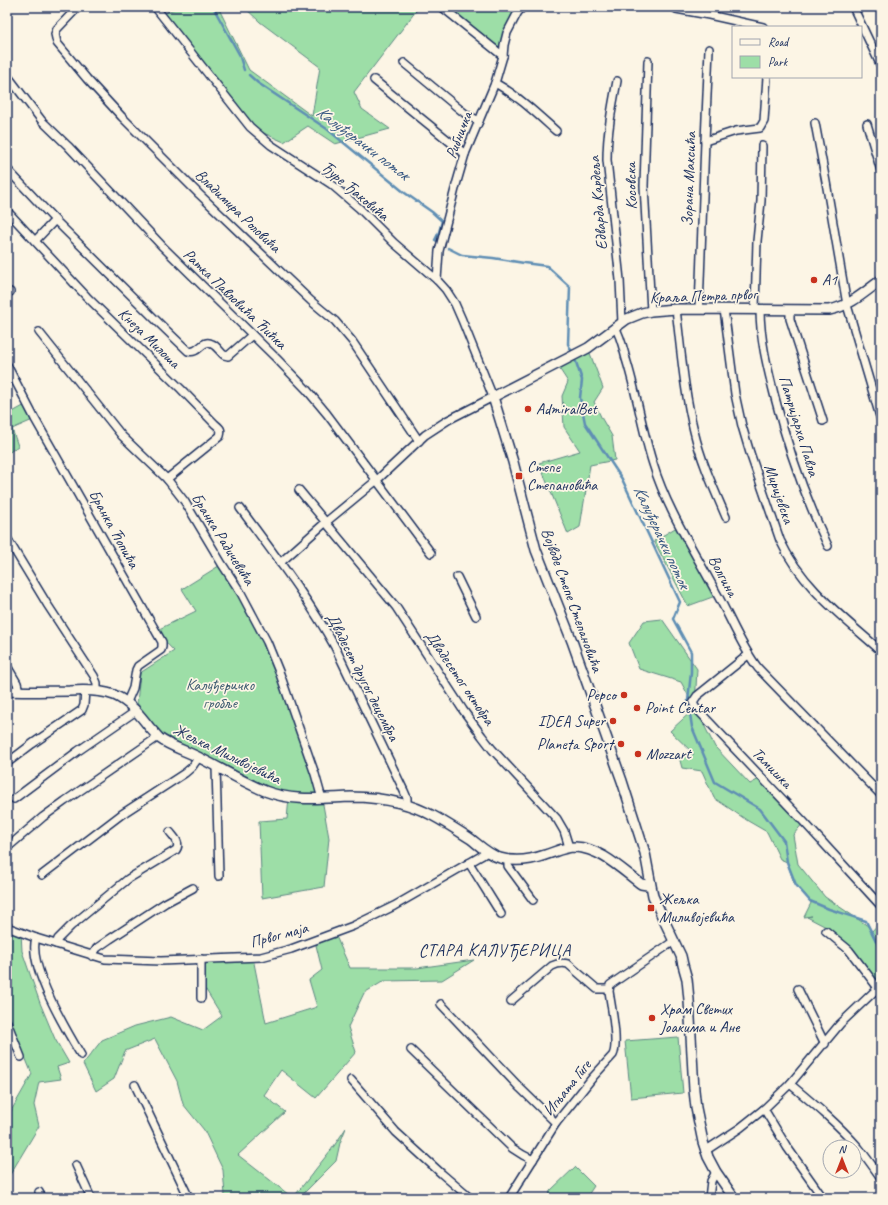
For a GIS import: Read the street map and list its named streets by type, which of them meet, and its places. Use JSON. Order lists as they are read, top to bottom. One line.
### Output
{"streets":{"street":["Рибничка","Зорана Максића","Косовска","Ђуре Ђаковића","Едварда Кардеља","Владимира Роловића","Краља Петра првог","Ратка Павловића Ћићка","Кнеза Милоша","Патријарха Павла","Миријевска","Бранка Ћопића","Бранка Радичевића","Волгина","Војводе Степе Степановића","Двадесет другог децембра","Двадесетог октобра","Жељка Миливојевића","Тамишка","Првог маја","Игњата Гиге"]},"crossings":[["Рибничка","Ђуре Ђаковића"],["Зорана Максића","Краља Петра првог"],["Косовска","Краља Петра првог"],["Ђуре Ђаковића","Краља Петра првог"],["Ђуре Ђаковића","Војводе Степе Степановића"],["Едварда Кардеља","Краља Петра првог"],["Едварда Кардеља","Волгина"],["Краља Петра првог","Патријарха Павла"],["Краља Петра првог","Миријевска"],["Краља Петра првог","Волгина"],["Краља Петра првог","Војводе Степе Степановића"],["Ратка Павловића Ћићка","Кнеза Милоша"],["Кнеза Милоша","Бранка Радичевића"],["Бранка Ћопића","Жељка Миливојевића"],["Бранка Радичевића","Жељка Миливојевића"],["Волгина","Тамишка"],["Војводе Степе Степановића","Жељка Миливојевића"],["Двадесет другог децембра","Жељка Миливојевића"],["Двадесетог октобра","Жељка Миливојевића"],["Жељка Миливојевића","Првог маја"]],"districts":["СТАРА КАЛУЂЕРИЦА"],"water":["Калуђерачки поток"],"parks":["Калуђеричко гробље"],"places":{"other":["A1","AdmiralBet","Pepco","Point Centar","IDEA Super","Planeta Sport","Mozzart","Храм Светих Јоакима и Ане"],"transit":["Степе Степановића","Жељка Миливојевића"]},"legend":["Road","Park"],"north":"top"}
